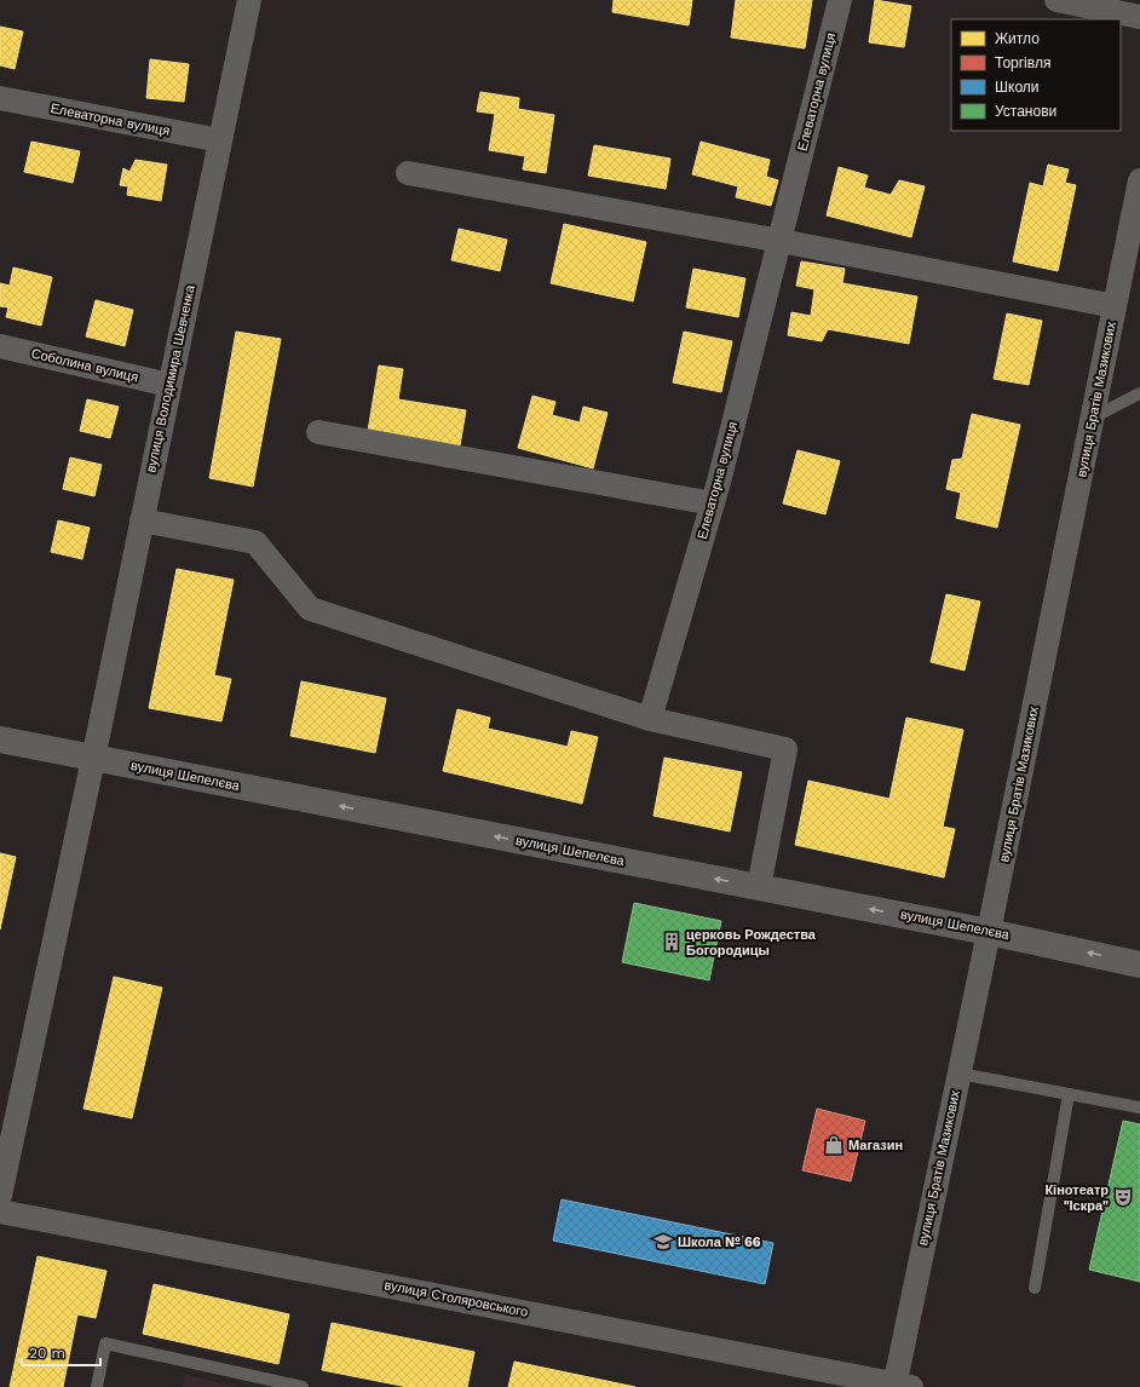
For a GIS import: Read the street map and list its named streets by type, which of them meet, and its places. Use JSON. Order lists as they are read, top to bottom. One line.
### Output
{"streets":{"street":["Елеваторна вулиця","Соболина вулиця","вулиця Володимира Шевченка","вулиця Братів Мазикових","вулиця Шепелєва","вулиця Столяровського"]},"crossings":[["Елеваторна вулиця","вулиця Володимира Шевченка"],["Соболина вулиця","вулиця Володимира Шевченка"],["вулиця Володимира Шевченка","вулиця Шепелєва"],["вулиця Братів Мазикових","вулиця Шепелєва"],["вулиця Братів Мазикових","вулиця Столяровського"]],"places":{"building":["церковь Рождества Богородицы"],"shop":["Магазин"],"theatre":["Кінотеатр \"Іскра\""],"school or university":["Школа № 66"]},"legend":["Житло","Торгівля","Школи","Установи"],"scale_bar":"20 m"}
